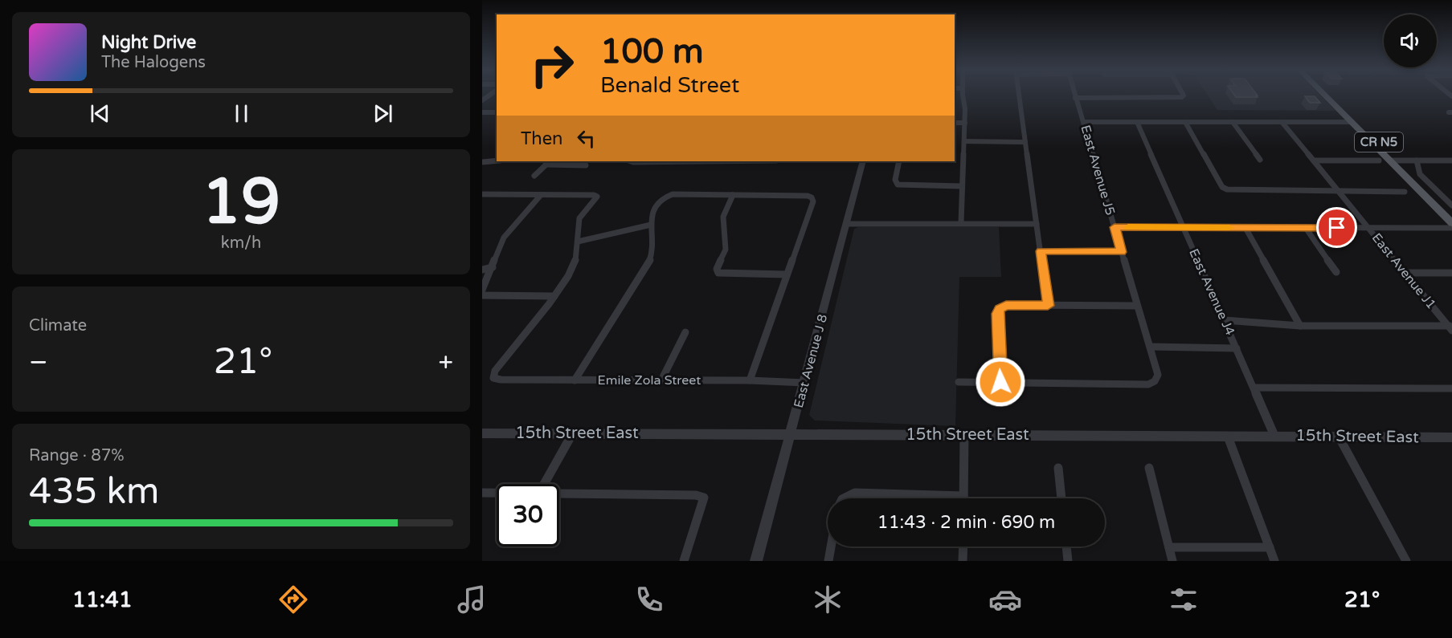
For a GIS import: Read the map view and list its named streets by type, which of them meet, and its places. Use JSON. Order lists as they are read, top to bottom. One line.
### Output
{"streets":{"main road":["CR N5"],"street":["East Avenue J5","East Avenue J1","East Avenue J4","East Avenue J 8","Emile Zola Street","15th Street East"]},"crossings":[["East Avenue J4","15th Street East"],["East Avenue J 8","Emile Zola Street"],["East Avenue J 8","15th Street East"]],"page":{"turn":["100 m","Benald Street"],"song":["Night Drive","The Halogens"],"then":"Then","tile":[["19","km/h"],"Climate",["Range · 87%","435 km"]],"heat":["−","21°","+"],"limit":"30","trip":"11:43 · 2 min · 690 m","tabs":["11:41","21°"]}}
